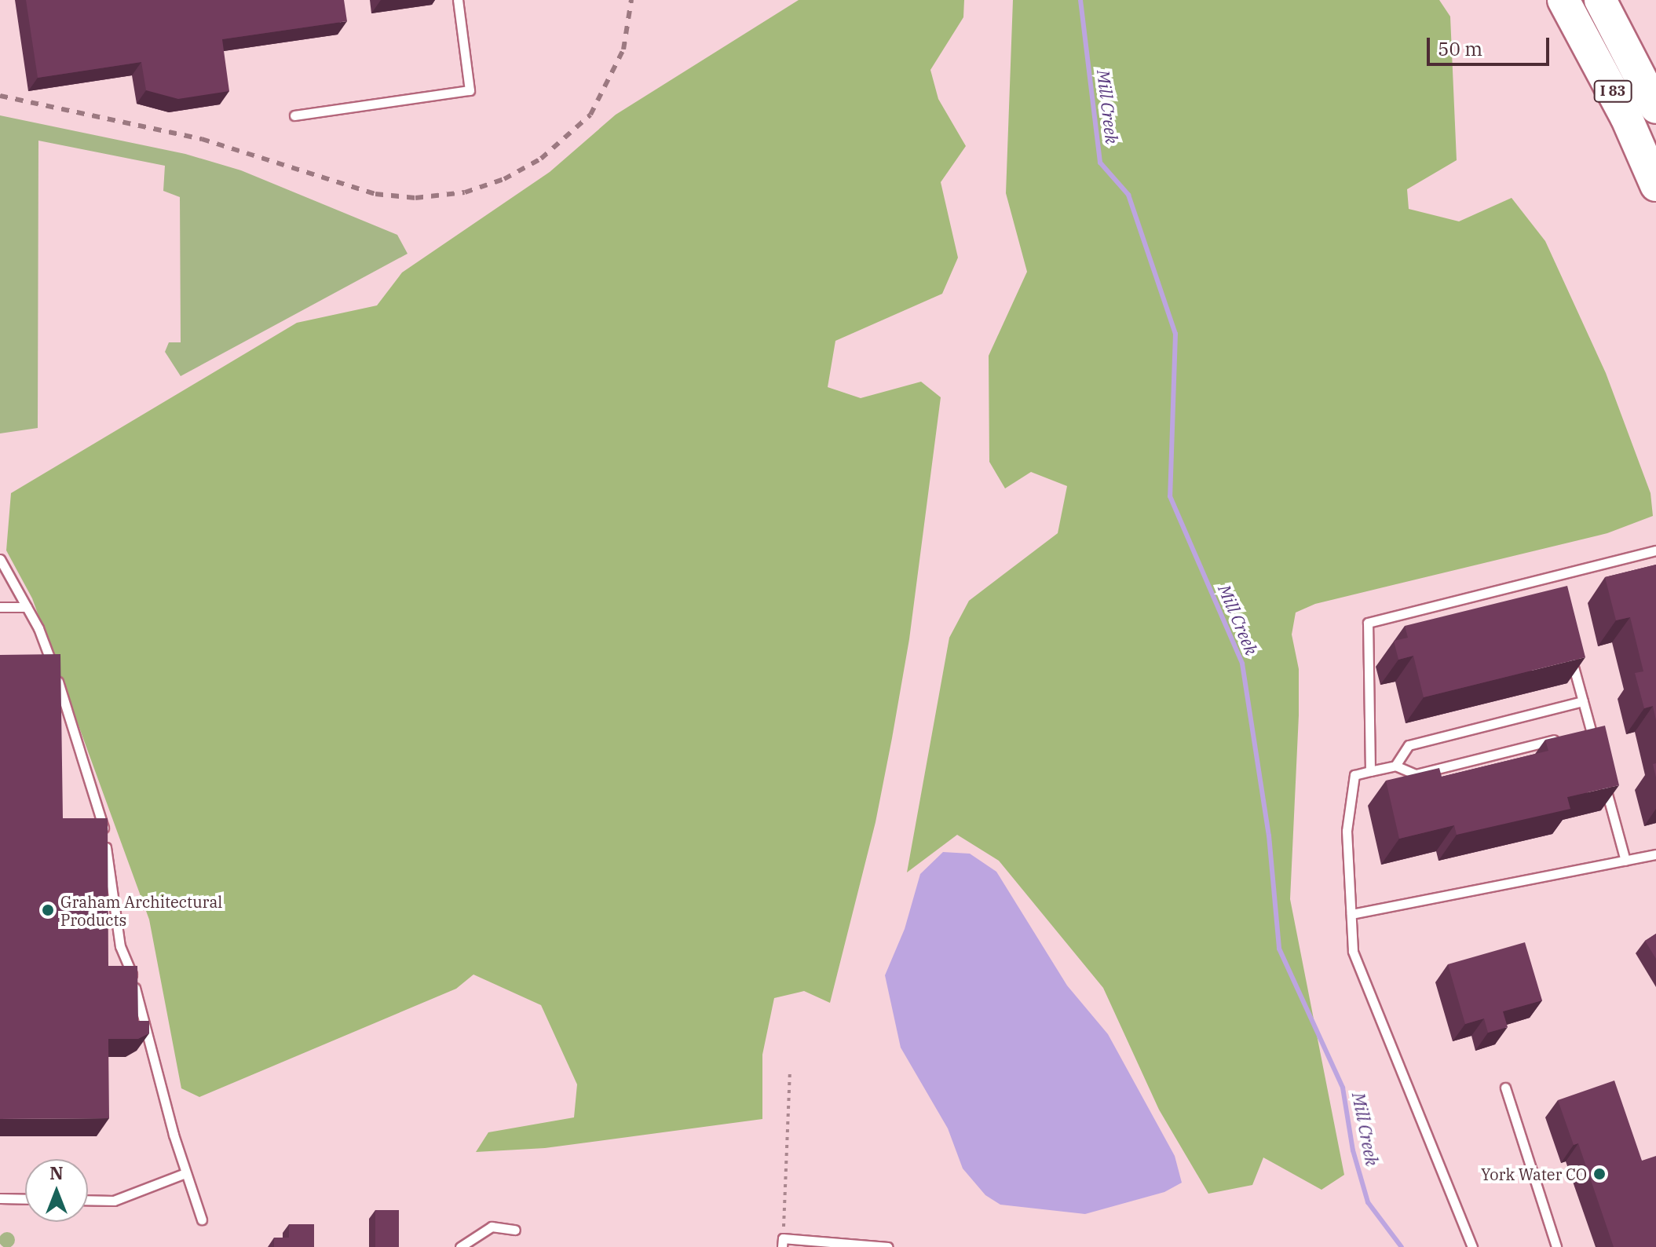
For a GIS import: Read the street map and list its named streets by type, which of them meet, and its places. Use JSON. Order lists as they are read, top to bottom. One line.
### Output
{"streets":{"highway":["I 83"]},"water":["Mill Creek"],"places":["Graham Architectural Products","York Water CO"],"scale_bar":"50 m","north":"top"}
